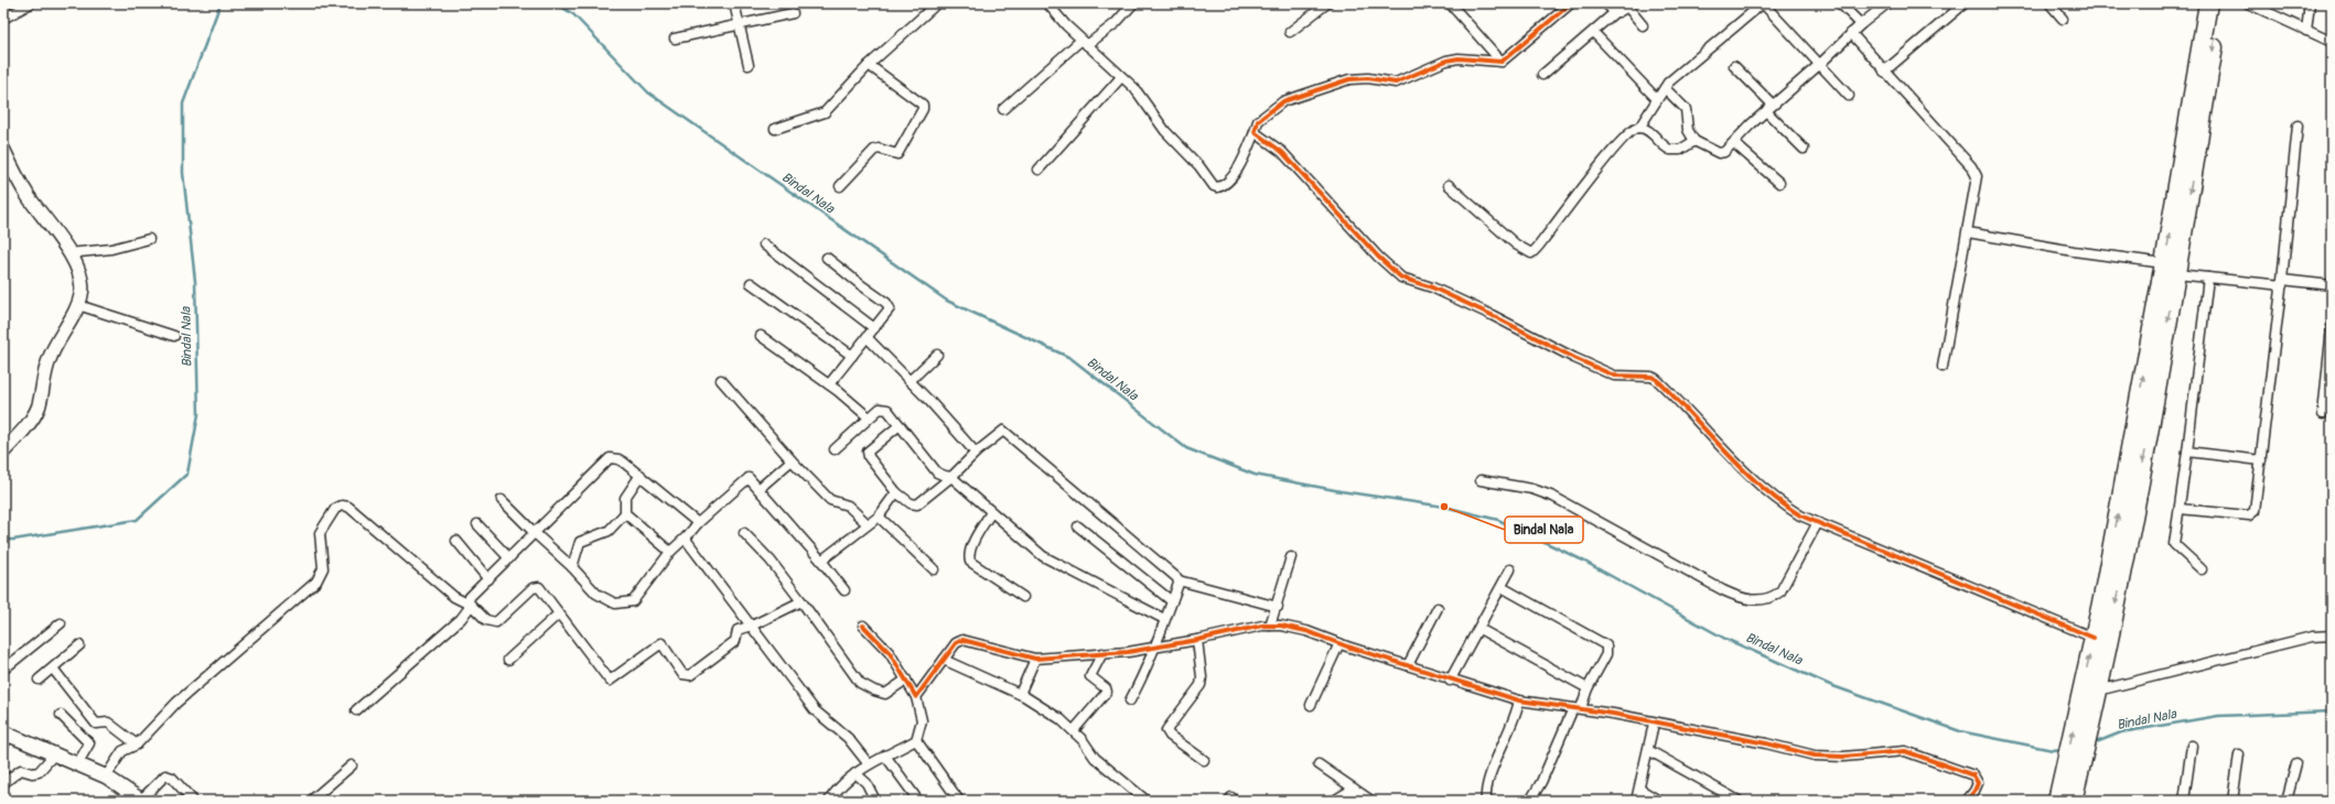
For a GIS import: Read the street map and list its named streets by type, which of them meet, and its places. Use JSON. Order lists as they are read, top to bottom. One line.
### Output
{"water":["Bindal Nala"],"places":["Bindal Nala"]}
